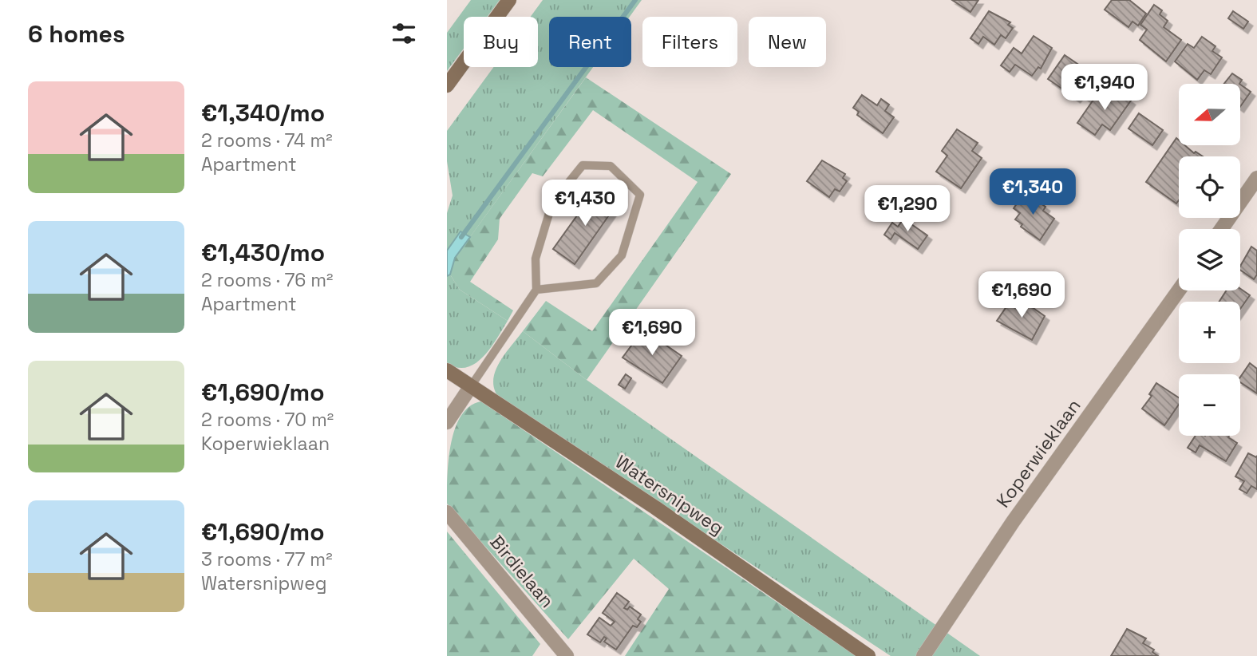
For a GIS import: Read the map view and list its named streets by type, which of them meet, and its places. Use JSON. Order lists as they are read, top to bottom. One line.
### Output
{"streets":{"street":["Koperwieklaan","Watersnipweg","Birdielaan"]},"north":"left","page":{"heading":"6 homes","chip":["Buy","Rent","Filters","New"],"price":["€1,940","€1,340","€1,430","€1,290","€1,690","€1,690"],"list":[{"name":"€1,340/mo","note":"2 rooms · 74 m² · Apartment"},{"name":"€1,430/mo","note":"2 rooms · 76 m² · Apartment"},{"name":"€1,690/mo","note":"2 rooms · 70 m² · Koperwieklaan"},{"name":"€1,690/mo","note":"3 rooms · 77 m² · Watersnipweg"}],"map_buttons":["+","−"]}}
